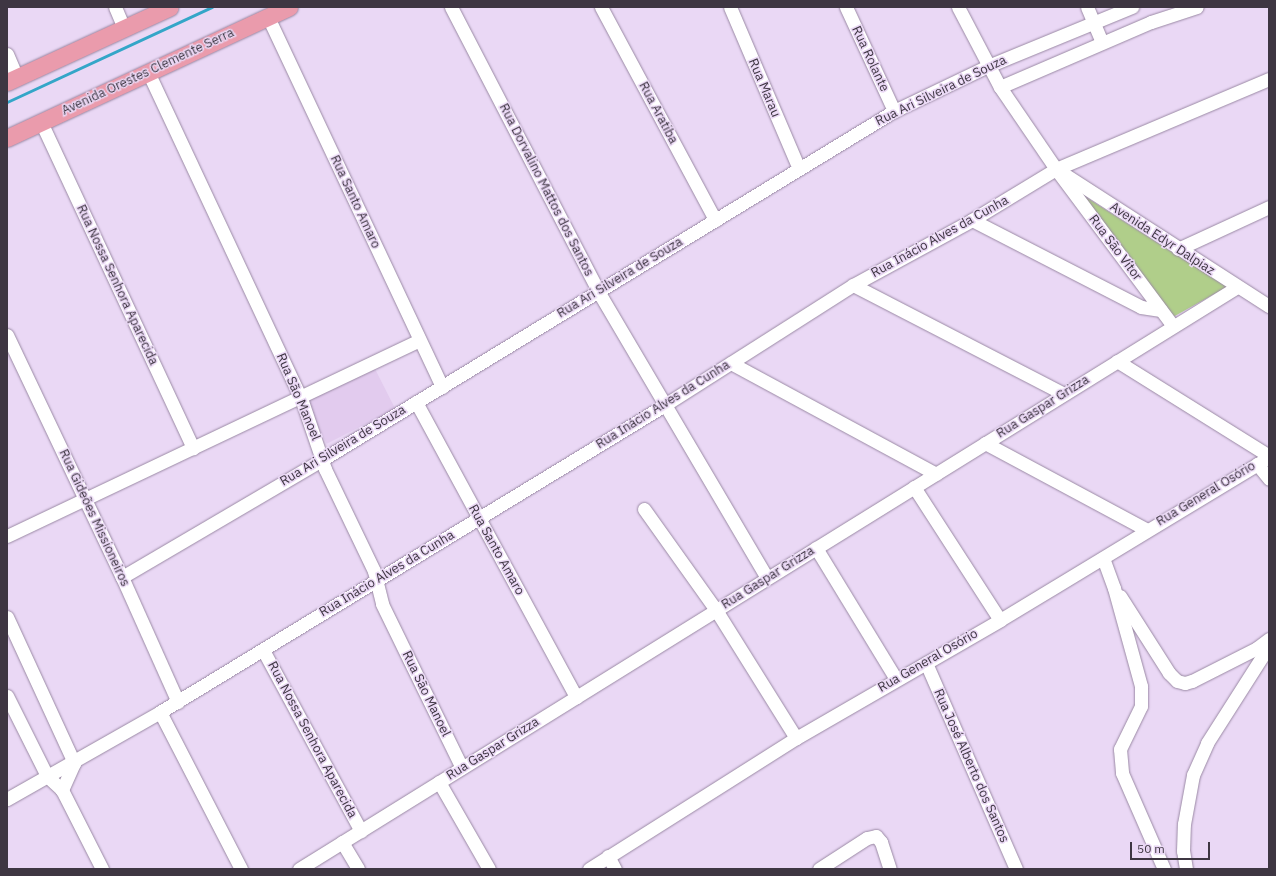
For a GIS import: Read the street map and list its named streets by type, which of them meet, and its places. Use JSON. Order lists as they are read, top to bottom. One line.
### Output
{"streets":{"main road":["Avenida Orestes Clemente Serra"],"street":["Rua Rolante","Rua Marau","Rua Ari Silveira de Souza","Rua Aratiba","Rua Dorvalino Mattos dos Santos","Rua Santo Amaro","Rua Inácio Alves da Cunha","Avenida Edyr Dalpiaz","Rua São Vítor","Rua Nossa Senhora Aparecida","Rua São Manoel","Rua Gaspar Grizza","Rua General Osório","Rua Gideões Missioneiros","Rua José Alberto dos Santos"]},"crossings":[["Rua Rolante","Rua Ari Silveira de Souza"],["Avenida Orestes Clemente Serra","Rua Santo Amaro"],["Avenida Orestes Clemente Serra","Rua Nossa Senhora Aparecida"],["Avenida Orestes Clemente Serra","Rua São Manoel"],["Rua Marau","Rua Ari Silveira de Souza"],["Rua Ari Silveira de Souza","Rua Aratiba"],["Rua Ari Silveira de Souza","Rua Dorvalino Mattos dos Santos"],["Rua Ari Silveira de Souza","Rua Santo Amaro"],["Rua Ari Silveira de Souza","Rua São Vítor"],["Rua Ari Silveira de Souza","Rua São Manoel"],["Rua Ari Silveira de Souza","Rua Gideões Missioneiros"],["Rua Dorvalino Mattos dos Santos","Rua Inácio Alves da Cunha"],["Rua Dorvalino Mattos dos Santos","Rua Gaspar Grizza"],["Rua Santo Amaro","Rua Inácio Alves da Cunha"],["Rua Santo Amaro","Rua Gaspar Grizza"],["Rua Inácio Alves da Cunha","Avenida Edyr Dalpiaz"],["Rua Inácio Alves da Cunha","Rua São Vítor"],["Rua Inácio Alves da Cunha","Rua Nossa Senhora Aparecida"],["Rua Inácio Alves da Cunha","Rua São Manoel"],["Rua Inácio Alves da Cunha","Rua Gideões Missioneiros"],["Avenida Edyr Dalpiaz","Rua São Vítor"],["Avenida Edyr Dalpiaz","Rua Gaspar Grizza"],["Rua São Vítor","Rua Gaspar Grizza"],["Rua Nossa Senhora Aparecida","Rua Gaspar Grizza"],["Rua São Manoel","Rua Gaspar Grizza"],["Rua General Osório","Rua José Alberto dos Santos"]],"scale_bar":"50 m"}
